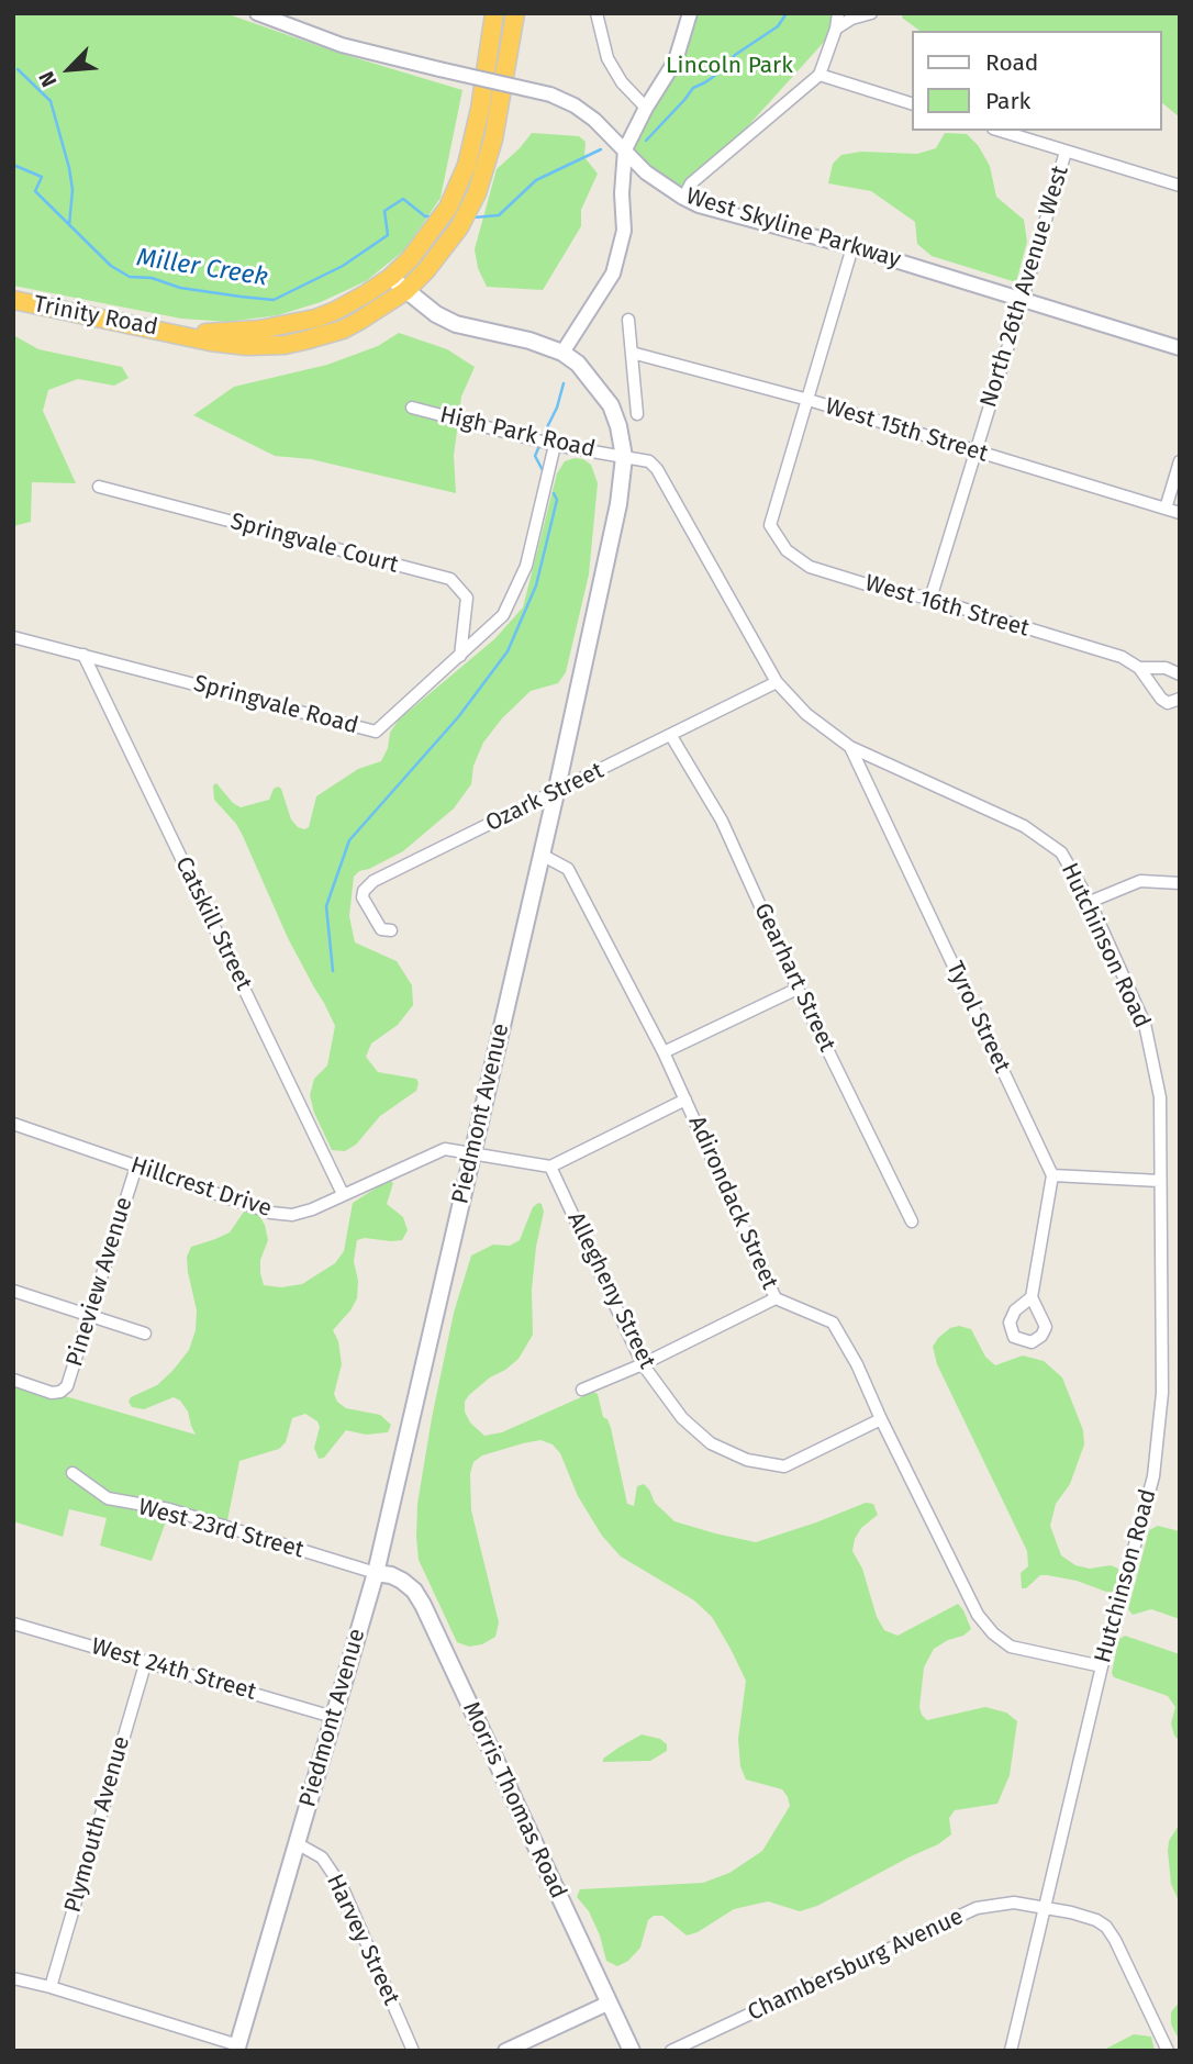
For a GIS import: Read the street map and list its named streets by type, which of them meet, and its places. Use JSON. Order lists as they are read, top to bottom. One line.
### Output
{"streets":{"highway":["Trinity Road"],"main road":["Piedmont Avenue","Morris Thomas Road"],"street":["West Skyline Parkway","North 26th Avenue West","West 15th Street","High Park Road","Springvale Court","West 16th Street","Springvale Road","Ozark Street","Catskill Street","Hutchinson Road","Gearhart Street","Tyrol Street","Hillcrest Drive","Adirondack Street","Pineview Avenue","Allegheny Street","West 23rd Street","West 24th Street","Plymouth Avenue","Harvey Street","Chambersburg Avenue"]},"crossings":[["West Skyline Parkway","North 26th Avenue West"],["North 26th Avenue West","West 15th Street"],["North 26th Avenue West","West 16th Street"],["Trinity Road","Piedmont Avenue"],["West 15th Street","West 16th Street"],["High Park Road","Springvale Road"],["High Park Road","Hutchinson Road"],["High Park Road","Piedmont Avenue"],["Springvale Court","Springvale Road"],["Springvale Road","Catskill Street"],["Ozark Street","Hutchinson Road"],["Ozark Street","Gearhart Street"],["Ozark Street","Piedmont Avenue"],["Catskill Street","Hillcrest Drive"],["Hutchinson Road","Tyrol Street"],["Hutchinson Road","Piedmont Avenue"],["Hutchinson Road","Adirondack Street"],["Hutchinson Road","Chambersburg Avenue"],["Piedmont Avenue","Hillcrest Drive"],["Piedmont Avenue","Adirondack Street"],["Piedmont Avenue","West 23rd Street"],["Piedmont Avenue","West 24th Street"],["Piedmont Avenue","Morris Thomas Road"],["Piedmont Avenue","Harvey Street"],["Hillcrest Drive","Pineview Avenue"],["Hillcrest Drive","Allegheny Street"],["Adirondack Street","Allegheny Street"],["West 23rd Street","Morris Thomas Road"],["West 24th Street","Plymouth Avenue"]],"water":["Miller Creek"],"parks":["Lincoln Park"],"legend":["Road","Park"],"north":"bottom left"}
